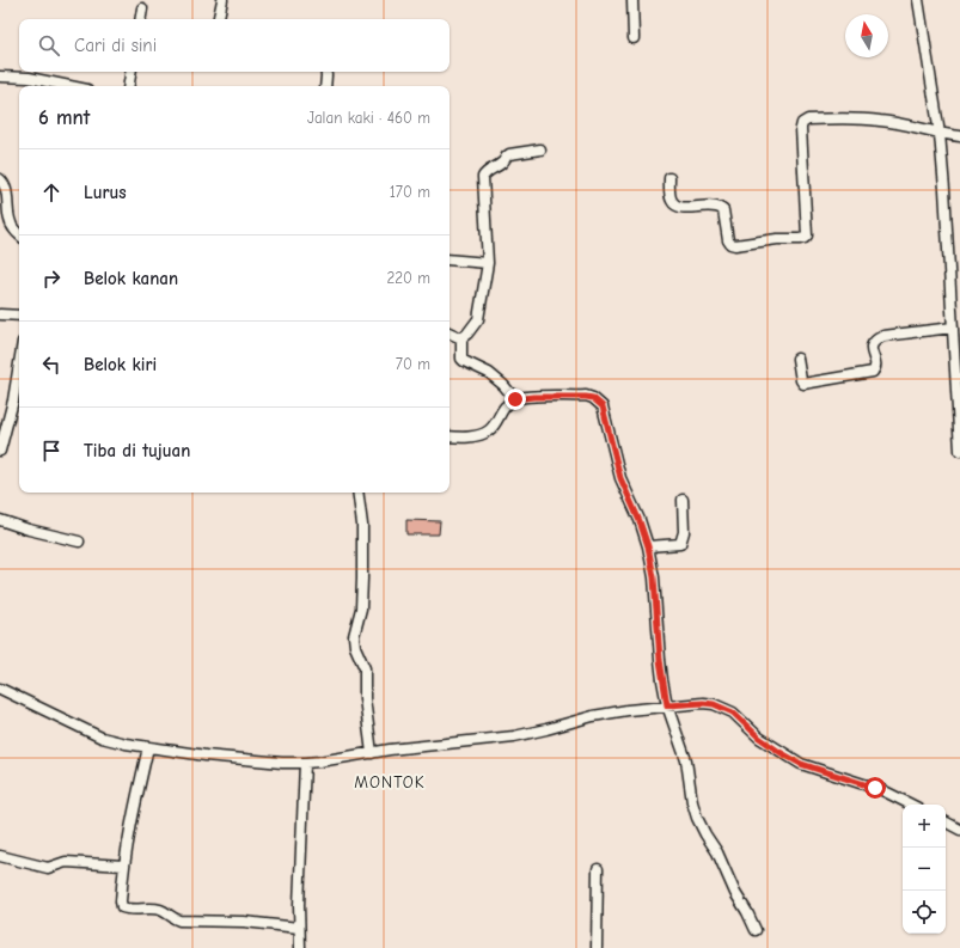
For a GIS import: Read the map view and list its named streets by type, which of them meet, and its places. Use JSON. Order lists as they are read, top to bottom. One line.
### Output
{"districts":["MONTOK"],"north":"top","page":{"search":"Cari di sini","heading":["6 mnt","Jalan kaki · 460 m"],"list":[["Lurus","170 m"],["Belok kanan","220 m"],["Belok kiri","70 m"],"Tiba di tujuan"],"map_buttons":["+","−"]}}
